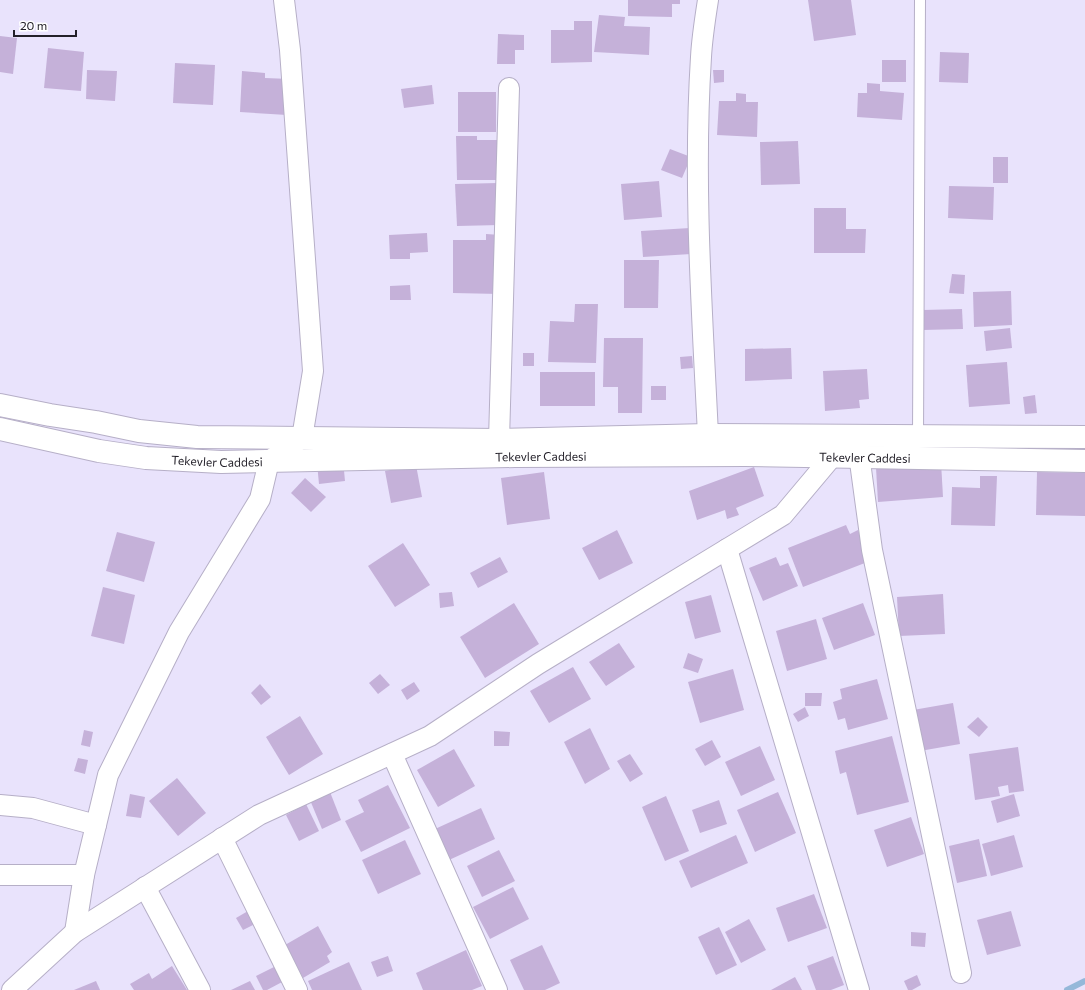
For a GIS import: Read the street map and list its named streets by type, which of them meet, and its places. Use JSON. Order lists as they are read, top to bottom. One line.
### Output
{"streets":{"street":["Tekevler Caddesi"]},"scale_bar":"20 m"}
